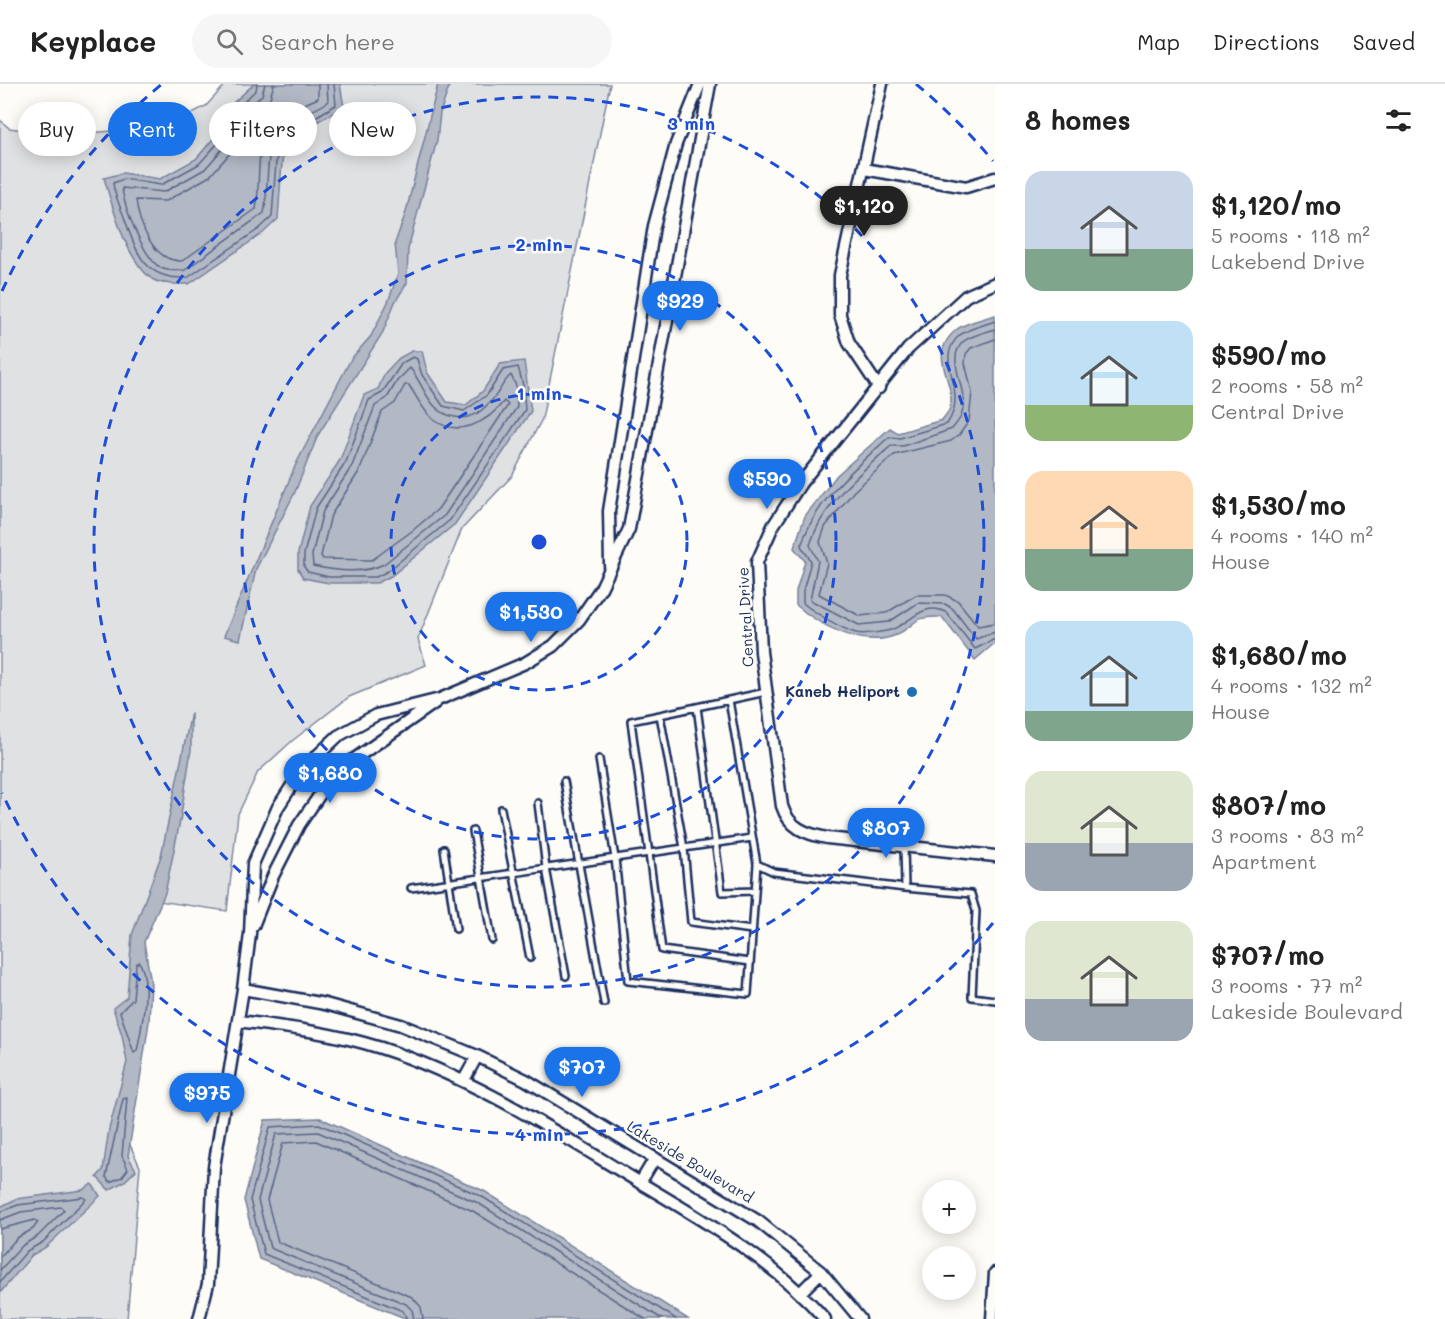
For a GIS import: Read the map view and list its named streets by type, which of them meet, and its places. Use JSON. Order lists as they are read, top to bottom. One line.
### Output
{"streets":{"street":["Central Drive","Lakeside Boulevard"]},"places":["Kaneb Heliport"],"page":{"header":"Keyplace","search":"Search here","nav":["Map","Directions","Saved"],"heading":"8 homes","chip":["Buy","Rent","Filters","New"],"list":[{"name":"$1,120/mo","note":"5 rooms · 118 m² · Lakebend Drive"},{"name":"$590/mo","note":"2 rooms · 58 m² · Central Drive"},{"name":"$1,530/mo","note":"4 rooms · 140 m² · House"},{"name":"$1,680/mo","note":"4 rooms · 132 m² · House"},{"name":"$807/mo","note":"3 rooms · 83 m² · Apartment"},{"name":"$707/mo","note":"3 rooms · 77 m² · Lakeside Boulevard"}],"price":["$1,120","$929","$590","$1,530","$1,680","$807","$707","$975"],"map_buttons":["+","−"]},"rings":["3 min","2 min","1 min","4 min"]}
